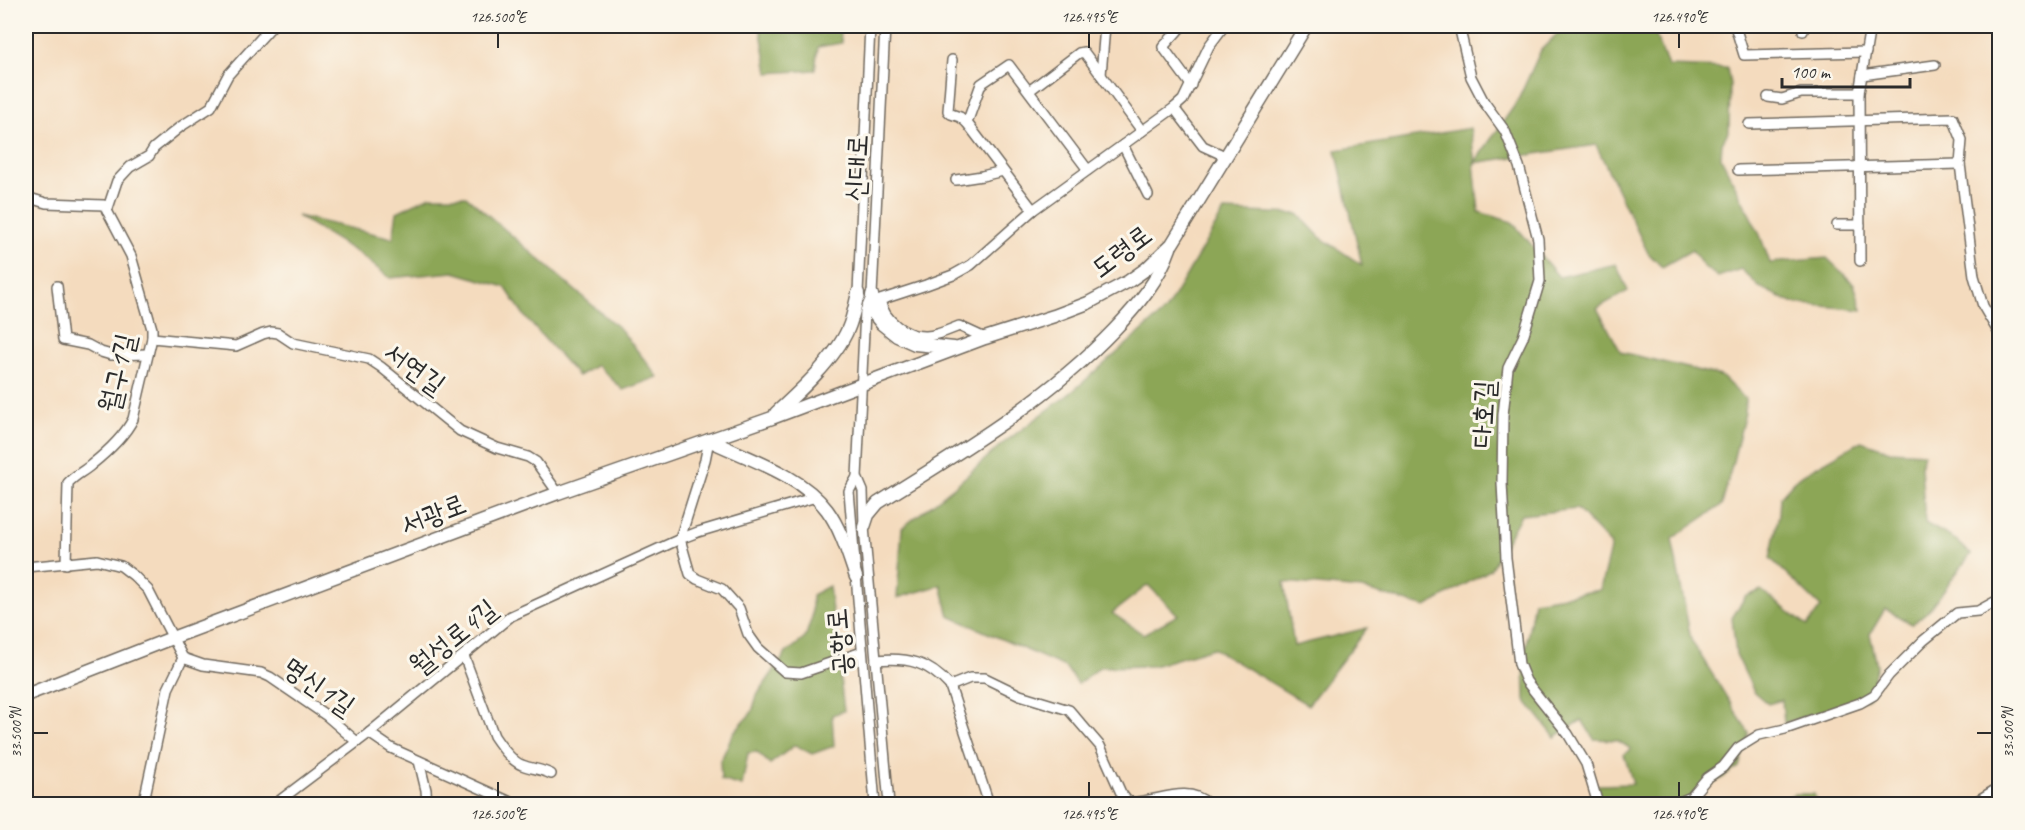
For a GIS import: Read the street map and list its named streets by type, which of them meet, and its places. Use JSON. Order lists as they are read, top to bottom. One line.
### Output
{"streets":{"main road":["도령로","서광로"],"street":["신대로","서연길","월구1길","다호길","월성로4길","공항로","명신1길"]},"crossings":[["신대로","도령로"],["신대로","서광로"],["신대로","공항로"],["도령로","서광로"],["도령로","공항로"],["서연길","월구1길"],["서연길","서광로"],["서광로","공항로"],["월성로4길","명신1길"]],"scale_bar":"100 m","coordinates":["126.500°E","126.495°E","126.490°E","33.500°N"]}
